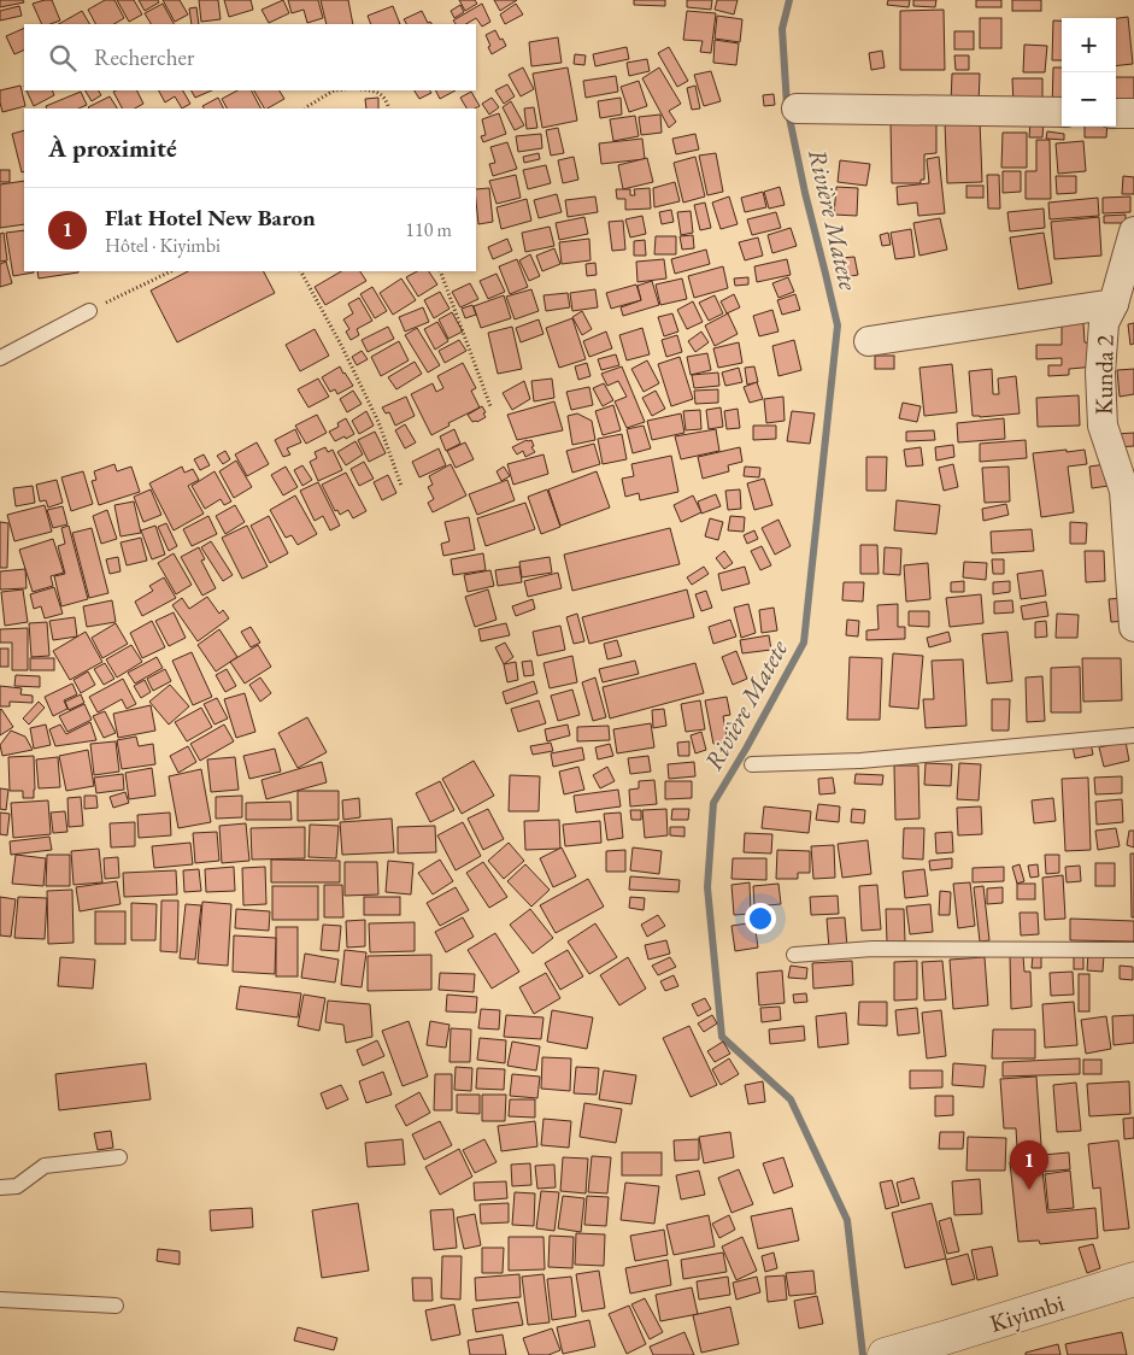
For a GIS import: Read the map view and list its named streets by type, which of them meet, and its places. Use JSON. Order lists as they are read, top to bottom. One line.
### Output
{"streets":{"street":["Kunda 2","Kiyimbi"]},"water":["Rivière Matete"],"page":{"map_buttons":["+","−"],"search":"Rechercher","heading":"À proximité","list":[{"mark":"1","name":"Flat Hotel New Baron","note":"Hôtel · Kiyimbi","value":"110 m"}],"pins":"1"}}
